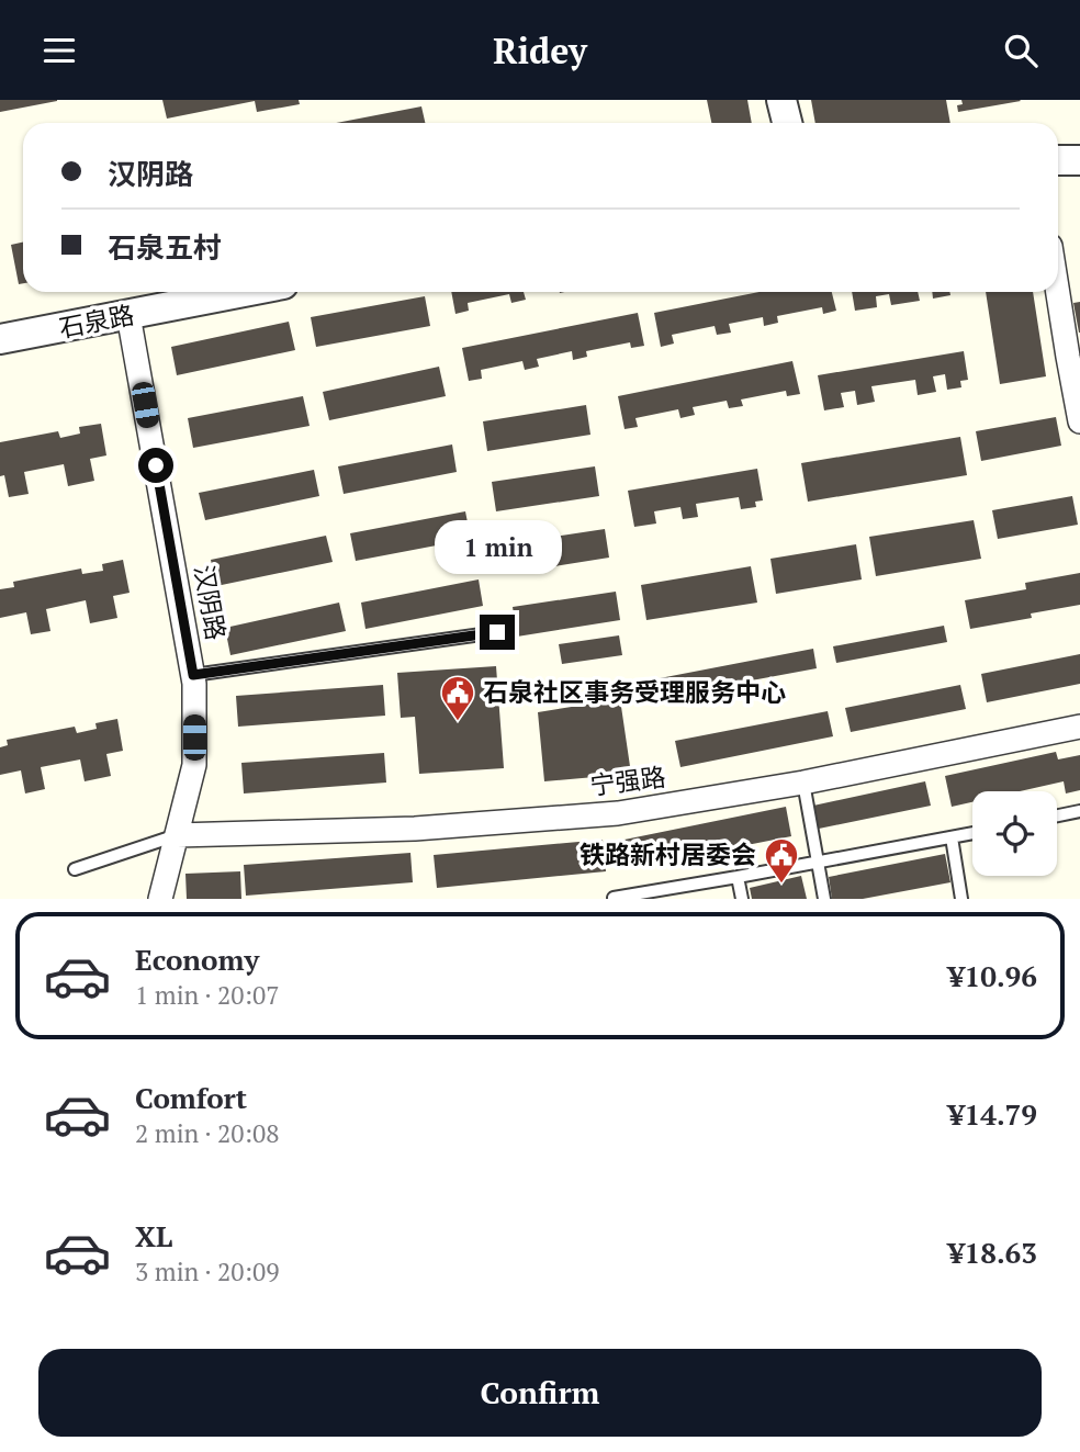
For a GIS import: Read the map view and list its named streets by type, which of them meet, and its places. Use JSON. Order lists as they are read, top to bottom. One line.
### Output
{"streets":{"street":["石泉路","汉阴路","宁强路"]},"crossings":[["石泉路","汉阴路"],["汉阴路","宁强路"]],"places":{"public building":["石泉社区事务受理服务中心","铁路新村居委会"]},"page":{"header":"Ridey","banner":["汉阴路","石泉五村"],"bubble":"1 min","list":[{"name":"Economy","note":"1 min · 20:07","value":"¥10.96"},{"name":"Comfort","note":"2 min · 20:08","value":"¥14.79"},{"name":"XL","note":"3 min · 20:09","value":"¥18.63"}],"buttons":"Confirm"}}
